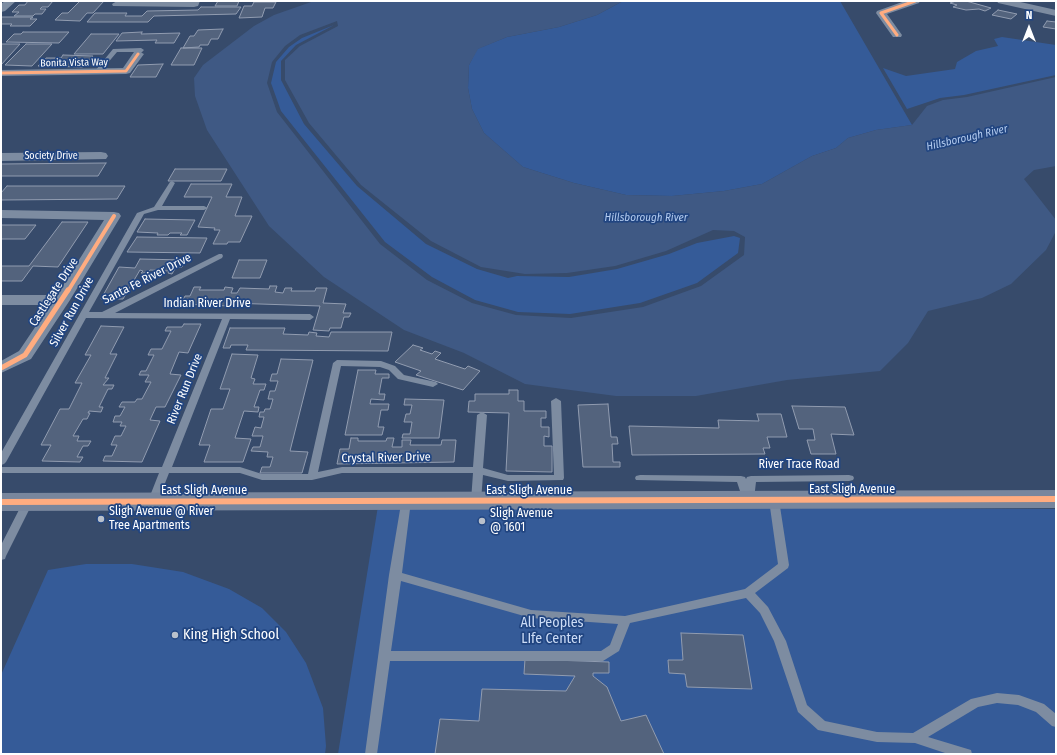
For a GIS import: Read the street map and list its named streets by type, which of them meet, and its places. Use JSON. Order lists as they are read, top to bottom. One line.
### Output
{"streets":{"street":["Bonita Vista Way","Society Drive","Castlegate Drive","East Sligh Avenue"],"lane":["Santa Fe River Drive","Indian River Drive","Silver Run Drive","River Run Drive","Crystal River Drive","River Trace Road"]},"crossings":[["Santa Fe River Drive","Indian River Drive"],["Santa Fe River Drive","Silver Run Drive"],["Indian River Drive","River Run Drive"],["River Run Drive","Crystal River Drive"],["River Trace Road","East Sligh Avenue"]],"water":["Hillsborough River"],"parks":["All Peoples LIfe Center"],"places":["Sligh Avenue @ River Tree Apartments","Sligh Avenue @ 1601","King High School"],"north":"top"}
